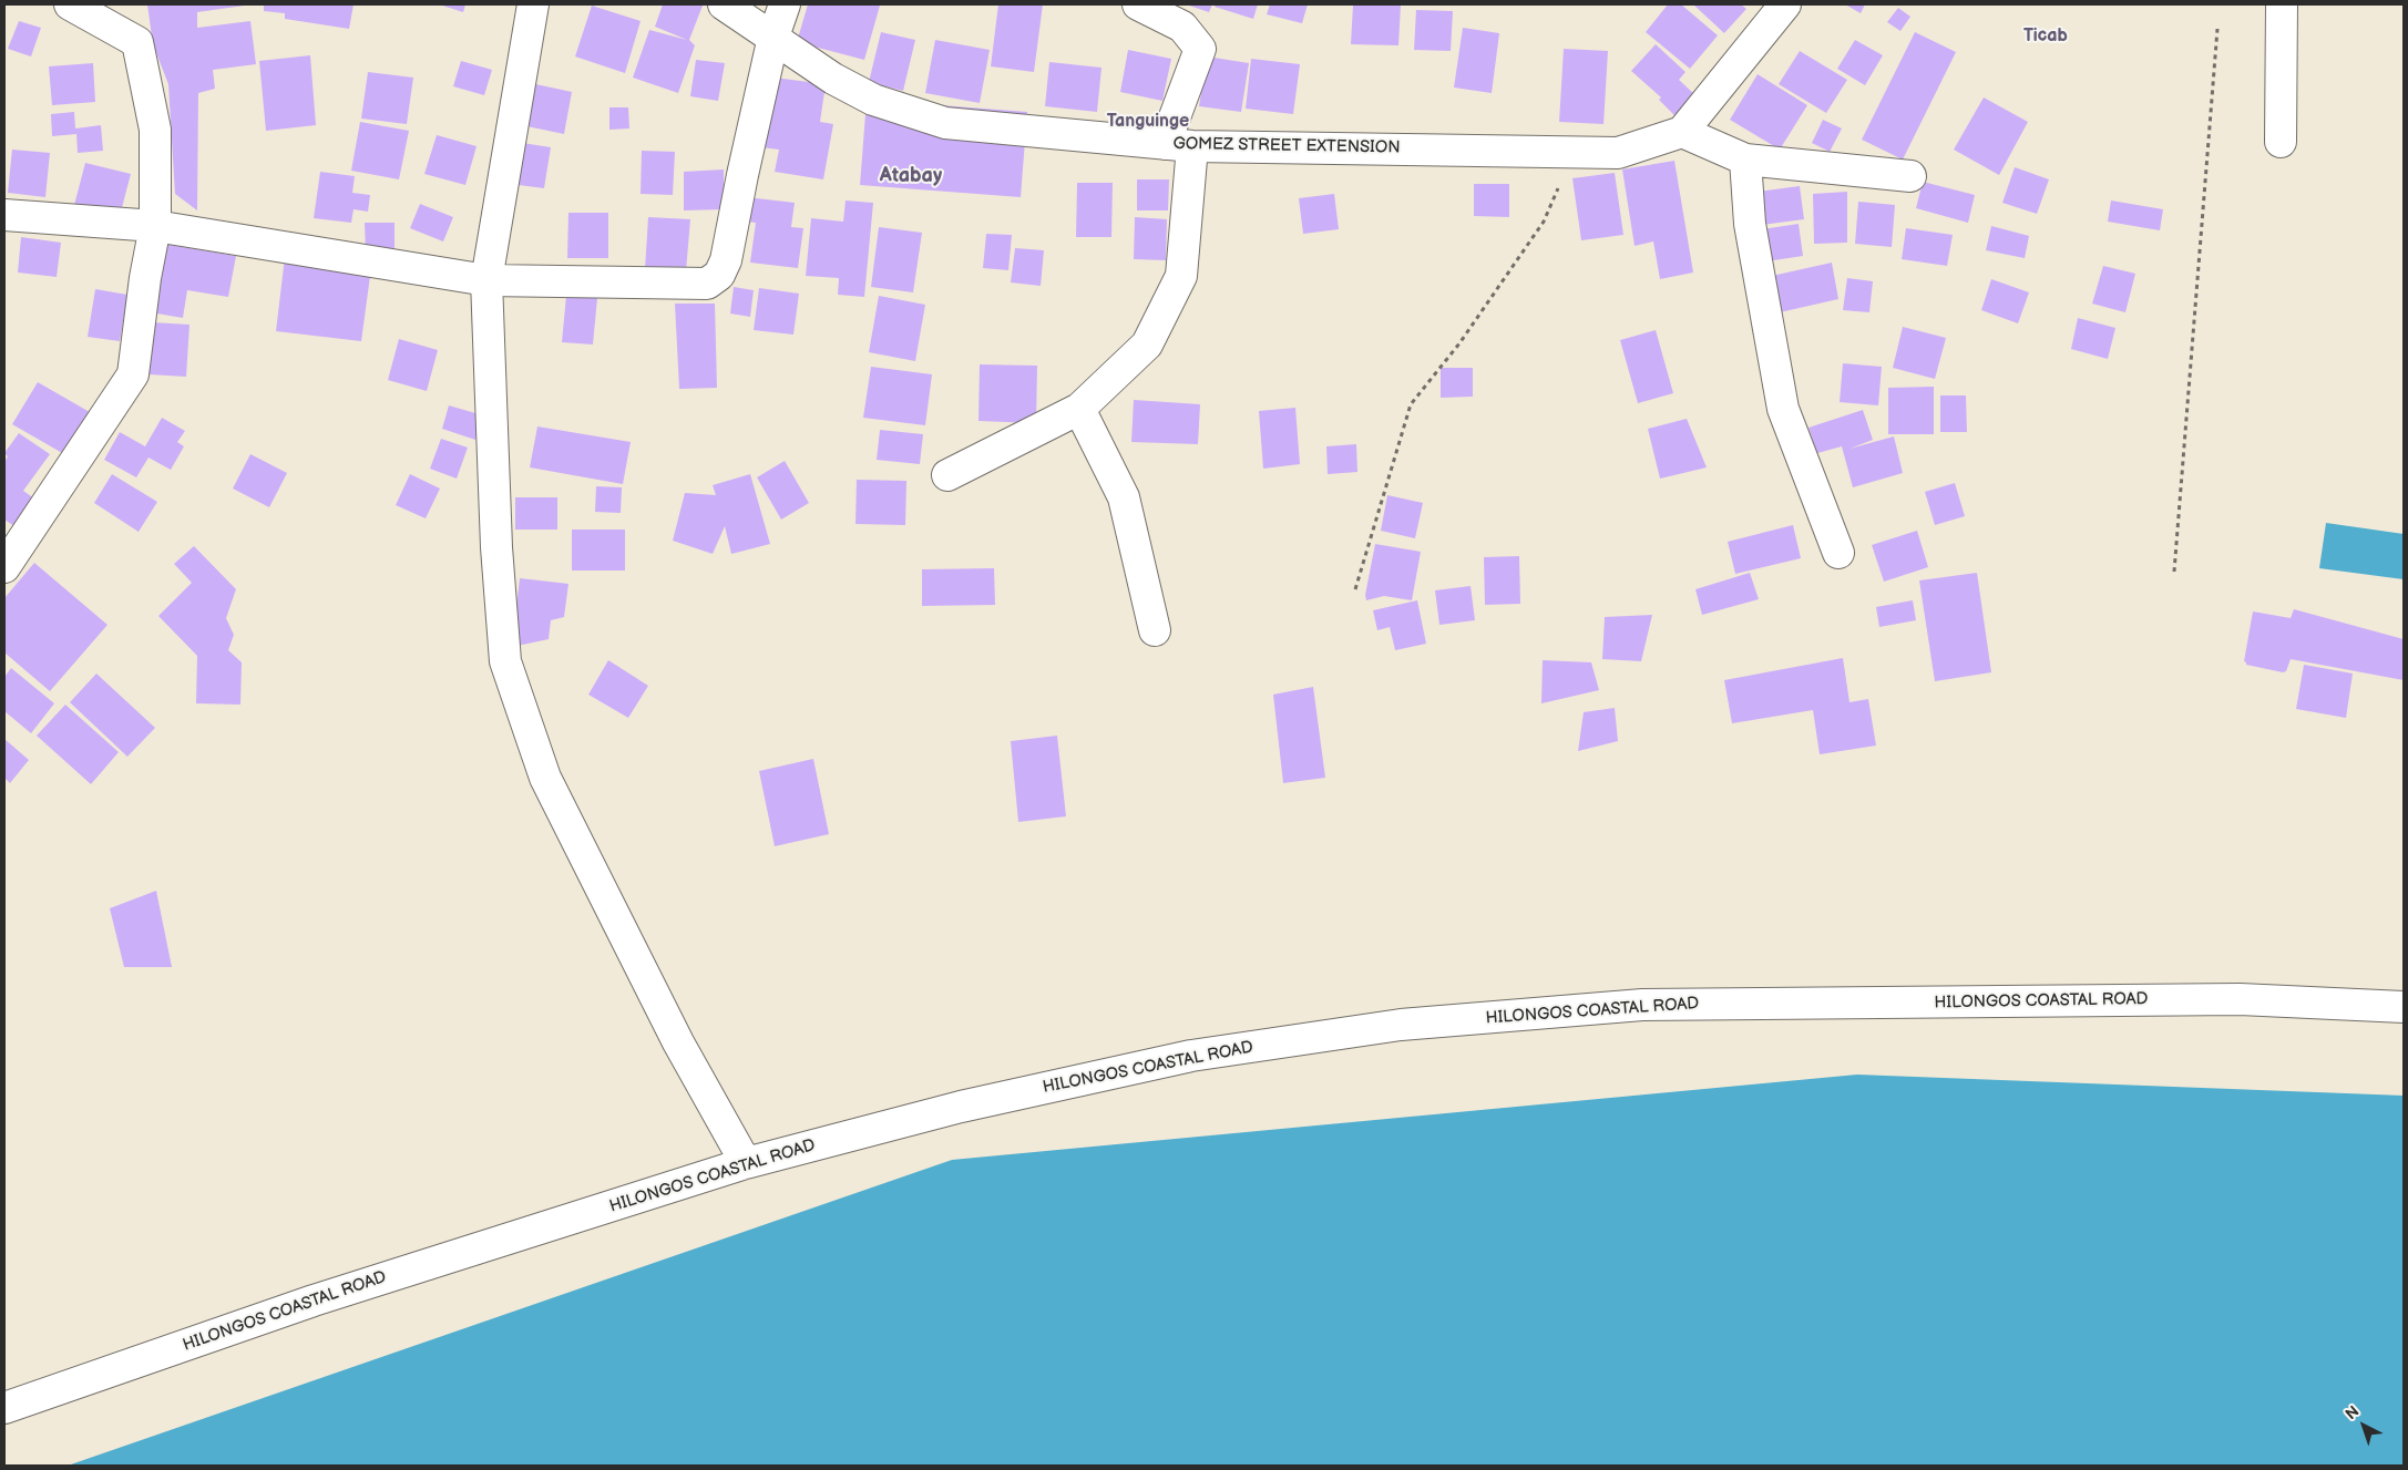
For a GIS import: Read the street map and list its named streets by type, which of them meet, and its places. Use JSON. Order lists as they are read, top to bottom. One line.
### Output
{"streets":{"street":["GOMEZ STREET EXTENSION","HILONGOS COASTAL ROAD"]},"districts":["Ticab","Tanguinge","Atabay"],"north":"top left"}
